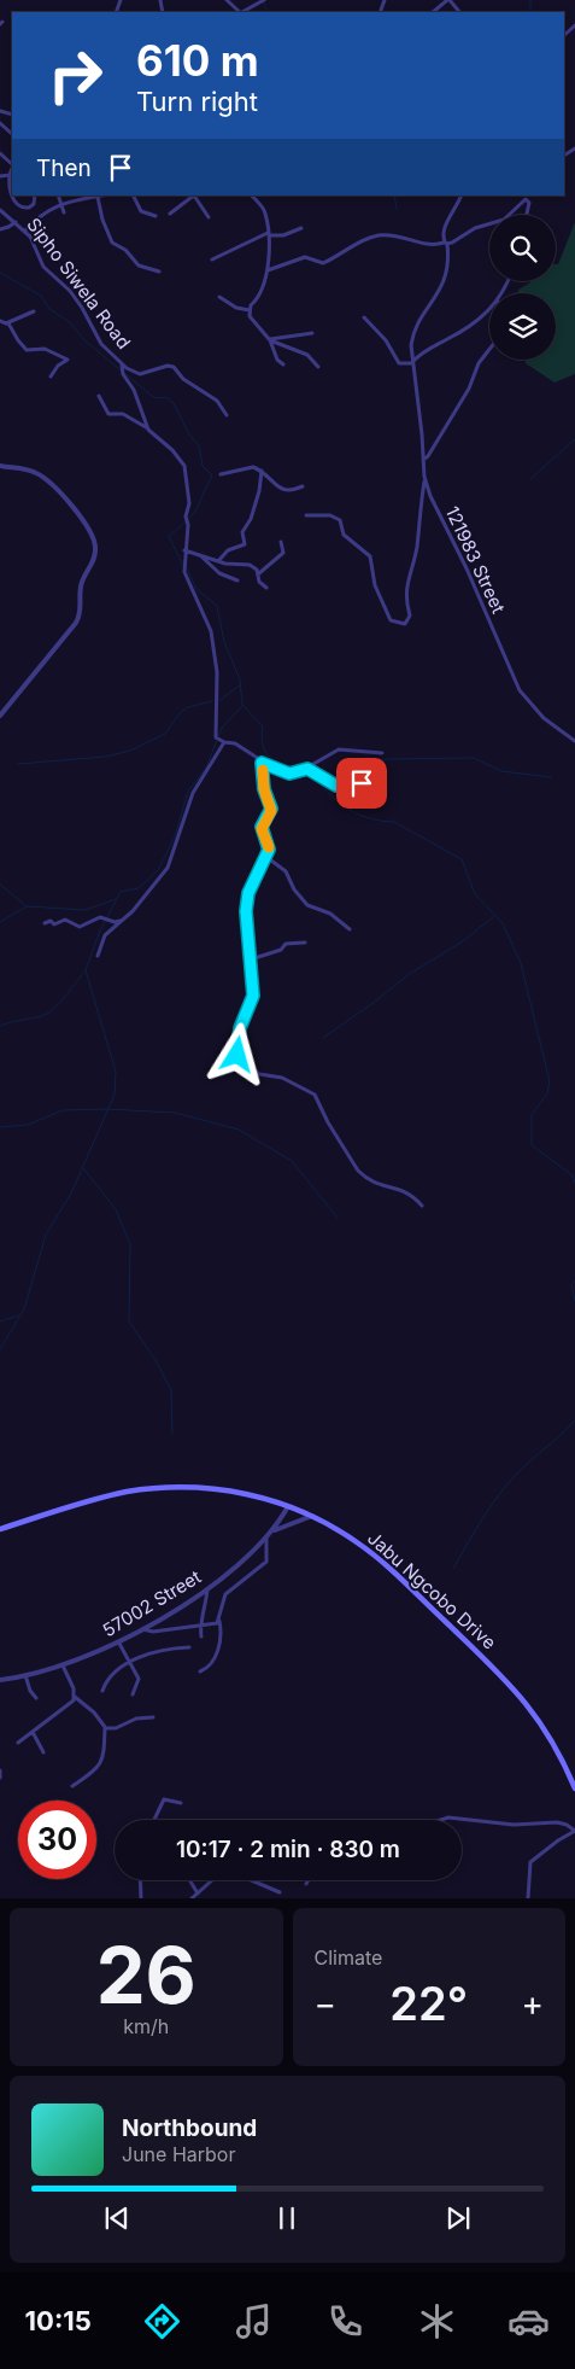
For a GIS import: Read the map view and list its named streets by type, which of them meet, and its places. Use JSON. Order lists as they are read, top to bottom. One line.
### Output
{"streets":{"main road":["Jabu Ngcobo Drive"],"street":["Sipho Siwela Road","121983 Street","57002 Street"]},"crossings":[["Jabu Ngcobo Drive","57002 Street"]],"page":{"turn":["610 m","Turn right"],"then":"Then","limit":"30","trip":"10:17 · 2 min · 830 m","tile":[["26","km/h"],"Climate"],"heat":["−","22°","+"],"song":["Northbound","June Harbor"],"tabs":"10:15"}}
